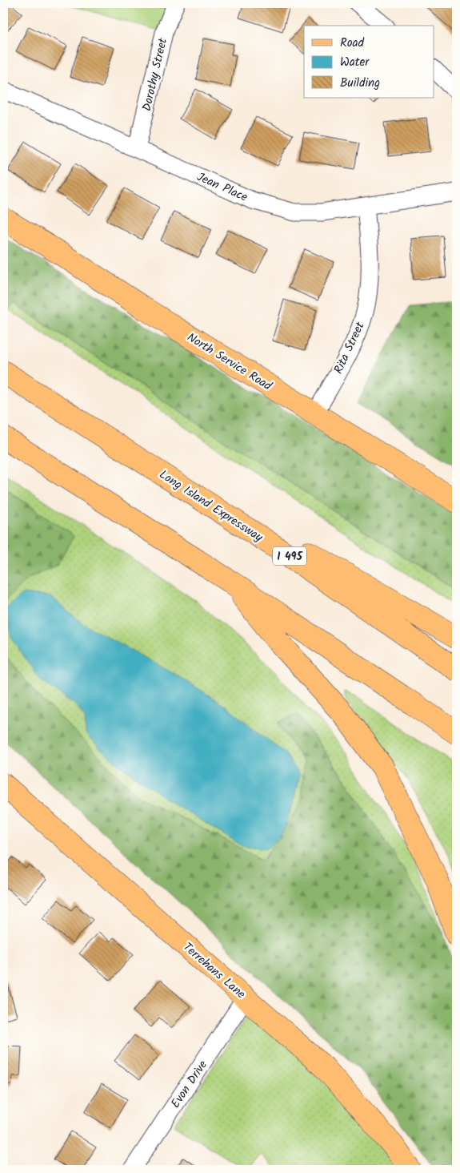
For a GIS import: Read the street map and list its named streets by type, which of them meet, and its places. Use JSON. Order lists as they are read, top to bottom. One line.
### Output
{"streets":{"main road":["North Service Road","Long Island Expressway","I 495","Terrehans Lane"],"street":["Dorothy Street","Jean Place","Rita Street","Evon Drive"]},"crossings":[["Dorothy Street","Jean Place"],["Jean Place","Rita Street"],["Rita Street","North Service Road"],["Terrehans Lane","Evon Drive"]],"legend":["Road","Water","Building"]}
